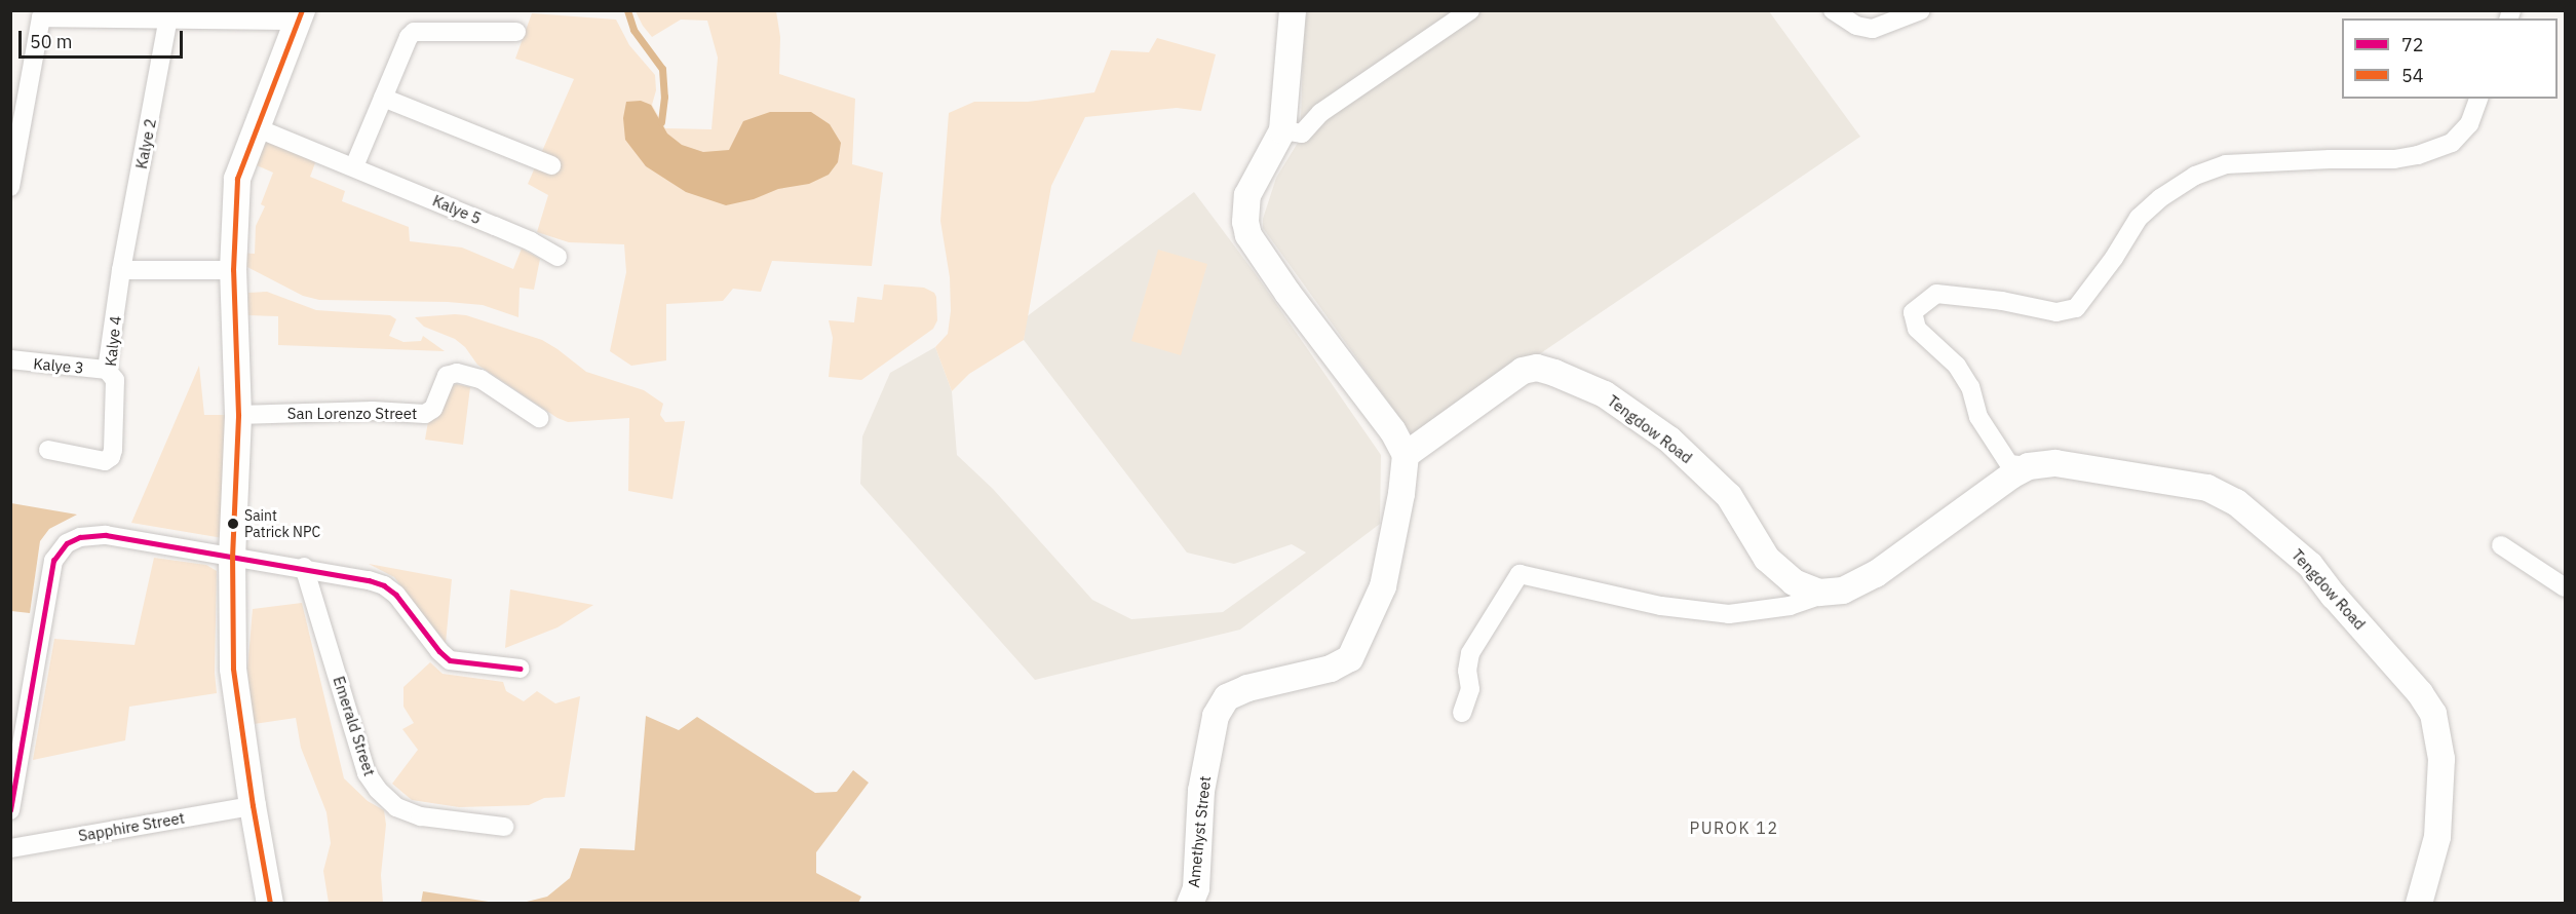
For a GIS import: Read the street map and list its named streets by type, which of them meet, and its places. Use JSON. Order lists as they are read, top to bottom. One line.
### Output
{"streets":{"street":["Kalye 2","Kalye 5","Kalye 4","Kalye 3","San Lorenzo Street","Tengdow Road","Emerald Street","Sapphire Street","Amethyst Street"]},"crossings":[["Kalye 2","Kalye 4"],["Kalye 4","Kalye 3"],["Tengdow Road","Amethyst Street"]],"districts":["PUROK 12"],"places":["Saint Patrick NPC"],"lines":["transit line 54","transit line 72"],"legend":["72","54"],"scale_bar":"50 m"}
